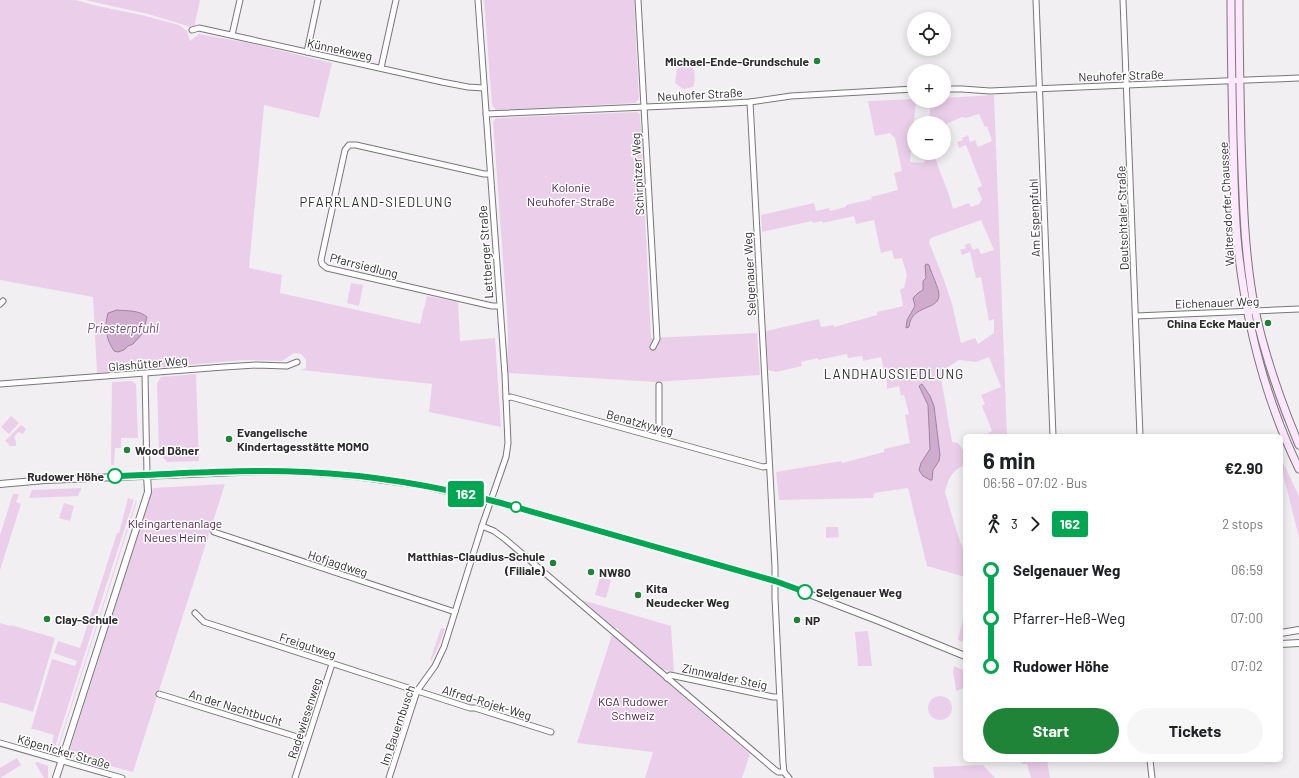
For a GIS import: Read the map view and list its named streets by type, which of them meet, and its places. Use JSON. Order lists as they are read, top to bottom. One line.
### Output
{"streets":{"main road":["Waltersdorfer Chaussee"],"street":["Künnekeweg","Neuhofer Straße","Schirpitzer Weg","Am Espenpfuhl","Deutschtaler Straße","Lettberger Straße","Pfarrsiedlung","Selgenauer Weg","Eichenauer Weg","Glashütter Weg","Benatzkyweg","Hofjagdweg","Freigutweg","Zinnwalder Steig","Alfred-Rojek-Weg","An der Nachtbucht","Radewiesenweg","Im Bauernbusch","Köpenicker Straße"]},"crossings":[["Künnekeweg","Lettberger Straße"],["Neuhofer Straße","Schirpitzer Weg"],["Neuhofer Straße","Waltersdorfer Chaussee"],["Neuhofer Straße","Am Espenpfuhl"],["Neuhofer Straße","Deutschtaler Straße"],["Neuhofer Straße","Lettberger Straße"],["Neuhofer Straße","Selgenauer Weg"],["Waltersdorfer Chaussee","Eichenauer Weg"],["Deutschtaler Straße","Eichenauer Weg"],["Lettberger Straße","Pfarrsiedlung"],["Lettberger Straße","Benatzkyweg"],["Lettberger Straße","Im Bauernbusch"],["Selgenauer Weg","Benatzkyweg"],["Selgenauer Weg","Zinnwalder Steig"],["Hofjagdweg","Im Bauernbusch"],["Freigutweg","Alfred-Rojek-Weg"],["Freigutweg","Radewiesenweg"],["Freigutweg","Im Bauernbusch"],["Alfred-Rojek-Weg","Im Bauernbusch"],["An der Nachtbucht","Radewiesenweg"]],"districts":["PFARRLAND-SIEDLUNG","LANDHAUSSIEDLUNG"],"water":["Priesterpfuhl"],"parks":["Kolonie Neuhofer-Straße","Kleingartenanlage Neues Heim","KGA Rudower Schweiz"],"places":["Michael-Ende-Grundschule","China Ecke Mauer","Evangelische Kindertagesstätte MOMO","Wood Döner","Rudower Höhe","Matthias-Claudius-Schule (Filiale)","NW80","Selgenauer Weg","Kita Neudecker Weg","Clay-Schule","NP"],"lines":["bus line 162"],"page":{"on_map":"162","map_buttons":["+","−"],"heading":["6 min","06:56 – 07:02 · Bus","€2.90"],"legs":["3","162","2 stops"],"list":[{"name":"Selgenauer Weg","value":"06:59"},{"name":"Pfarrer-Heß-Weg","value":"07:00"},{"name":"Rudower Höhe","value":"07:02"}],"buttons":["Start","Tickets"]}}
